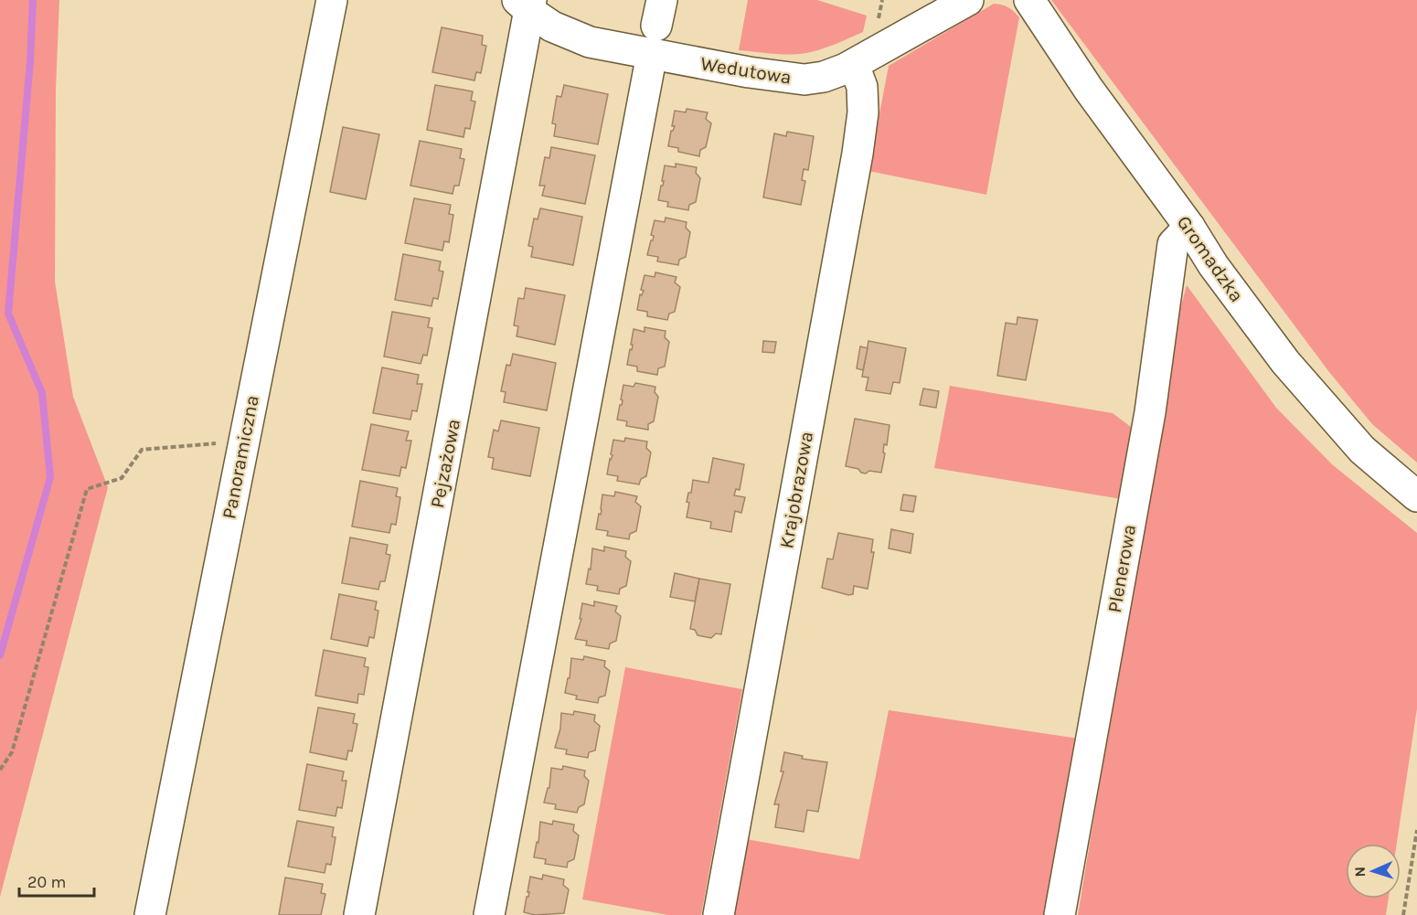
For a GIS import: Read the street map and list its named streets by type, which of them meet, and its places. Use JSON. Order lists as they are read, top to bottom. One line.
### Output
{"streets":{"street":["Wedutowa","Gromadzka","Panoramiczna","Pejzażowa","Krajobrazowa","Plenerowa"]},"crossings":[["Wedutowa","Pejzażowa"],["Wedutowa","Krajobrazowa"],["Gromadzka","Plenerowa"]],"scale_bar":"20 m","north":"left"}
